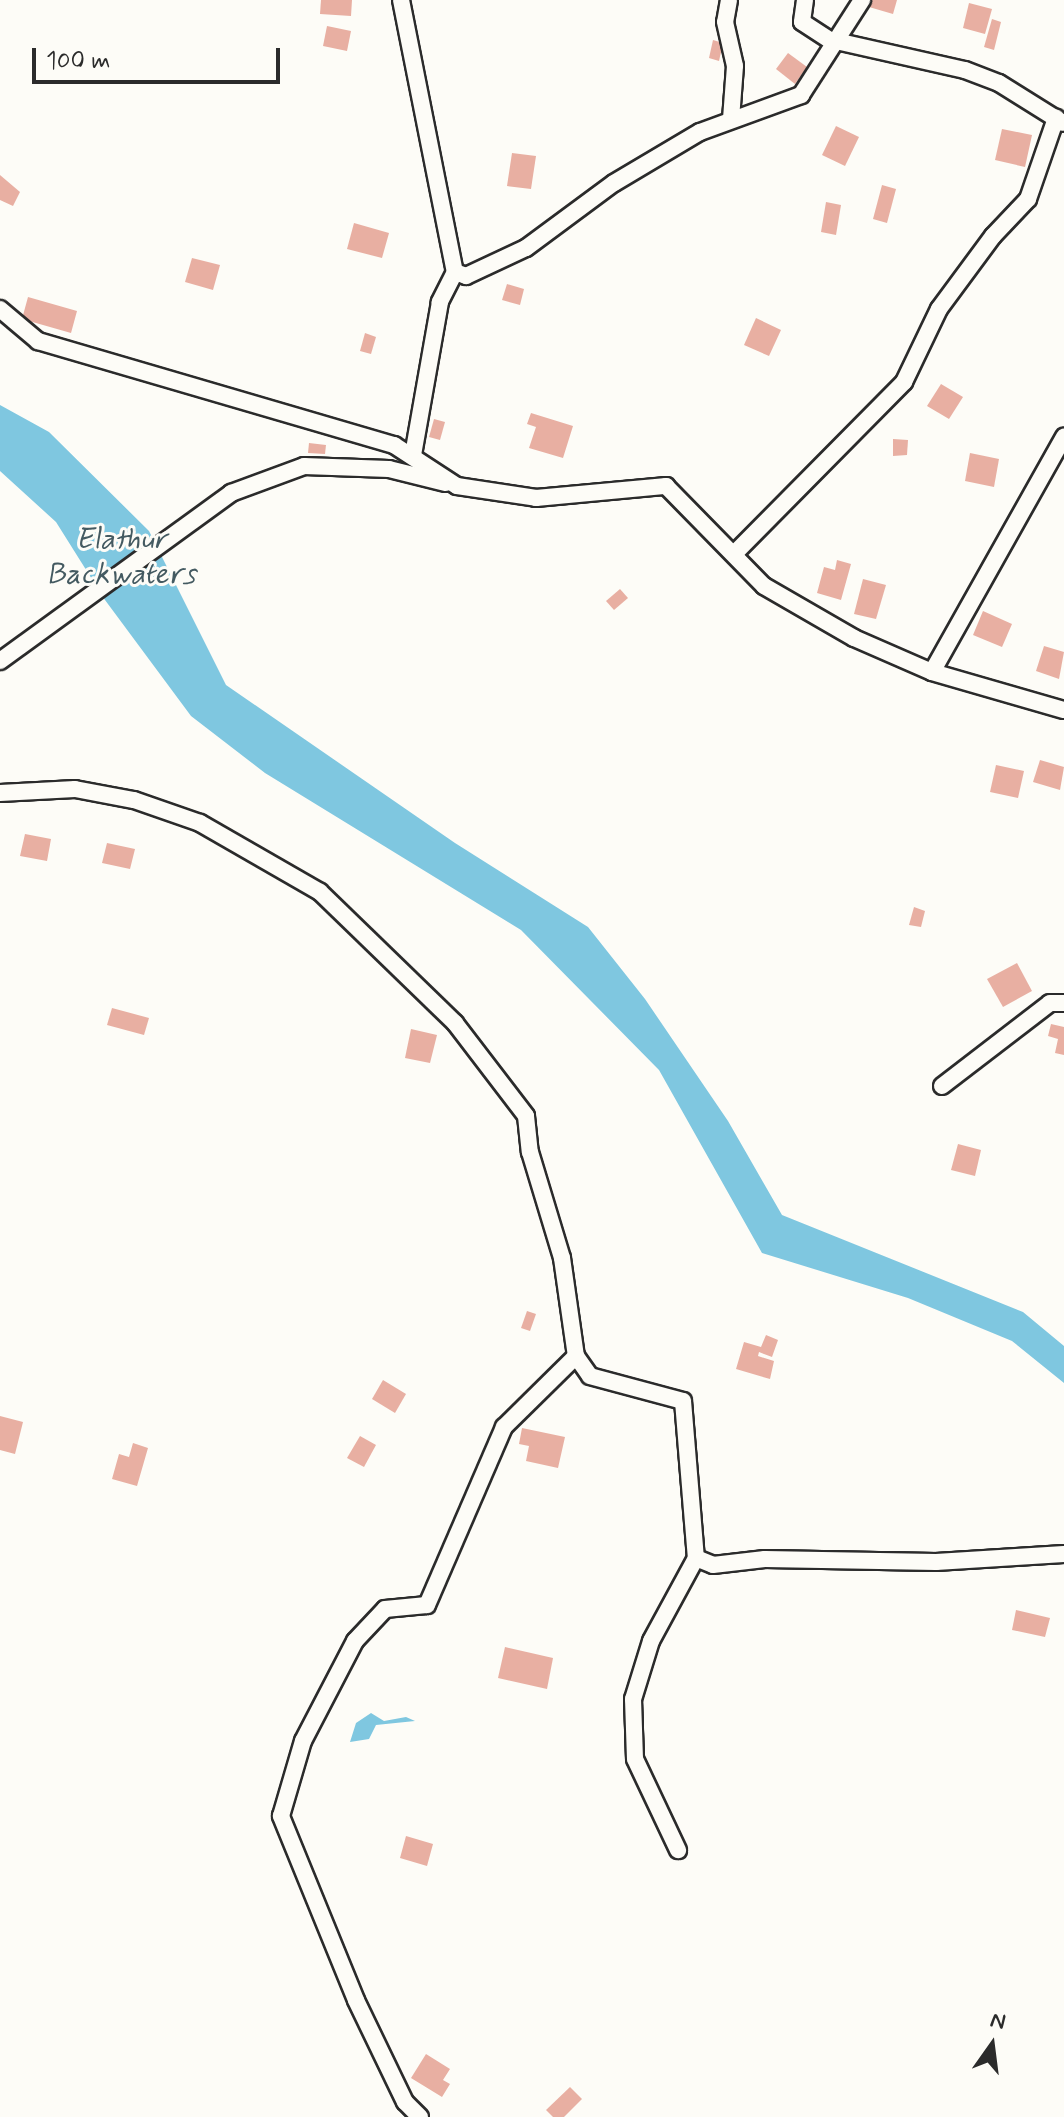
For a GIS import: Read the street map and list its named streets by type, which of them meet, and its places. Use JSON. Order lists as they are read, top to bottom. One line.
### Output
{"water":["Elathur Backwaters"],"scale_bar":"100 m","north":"top"}
